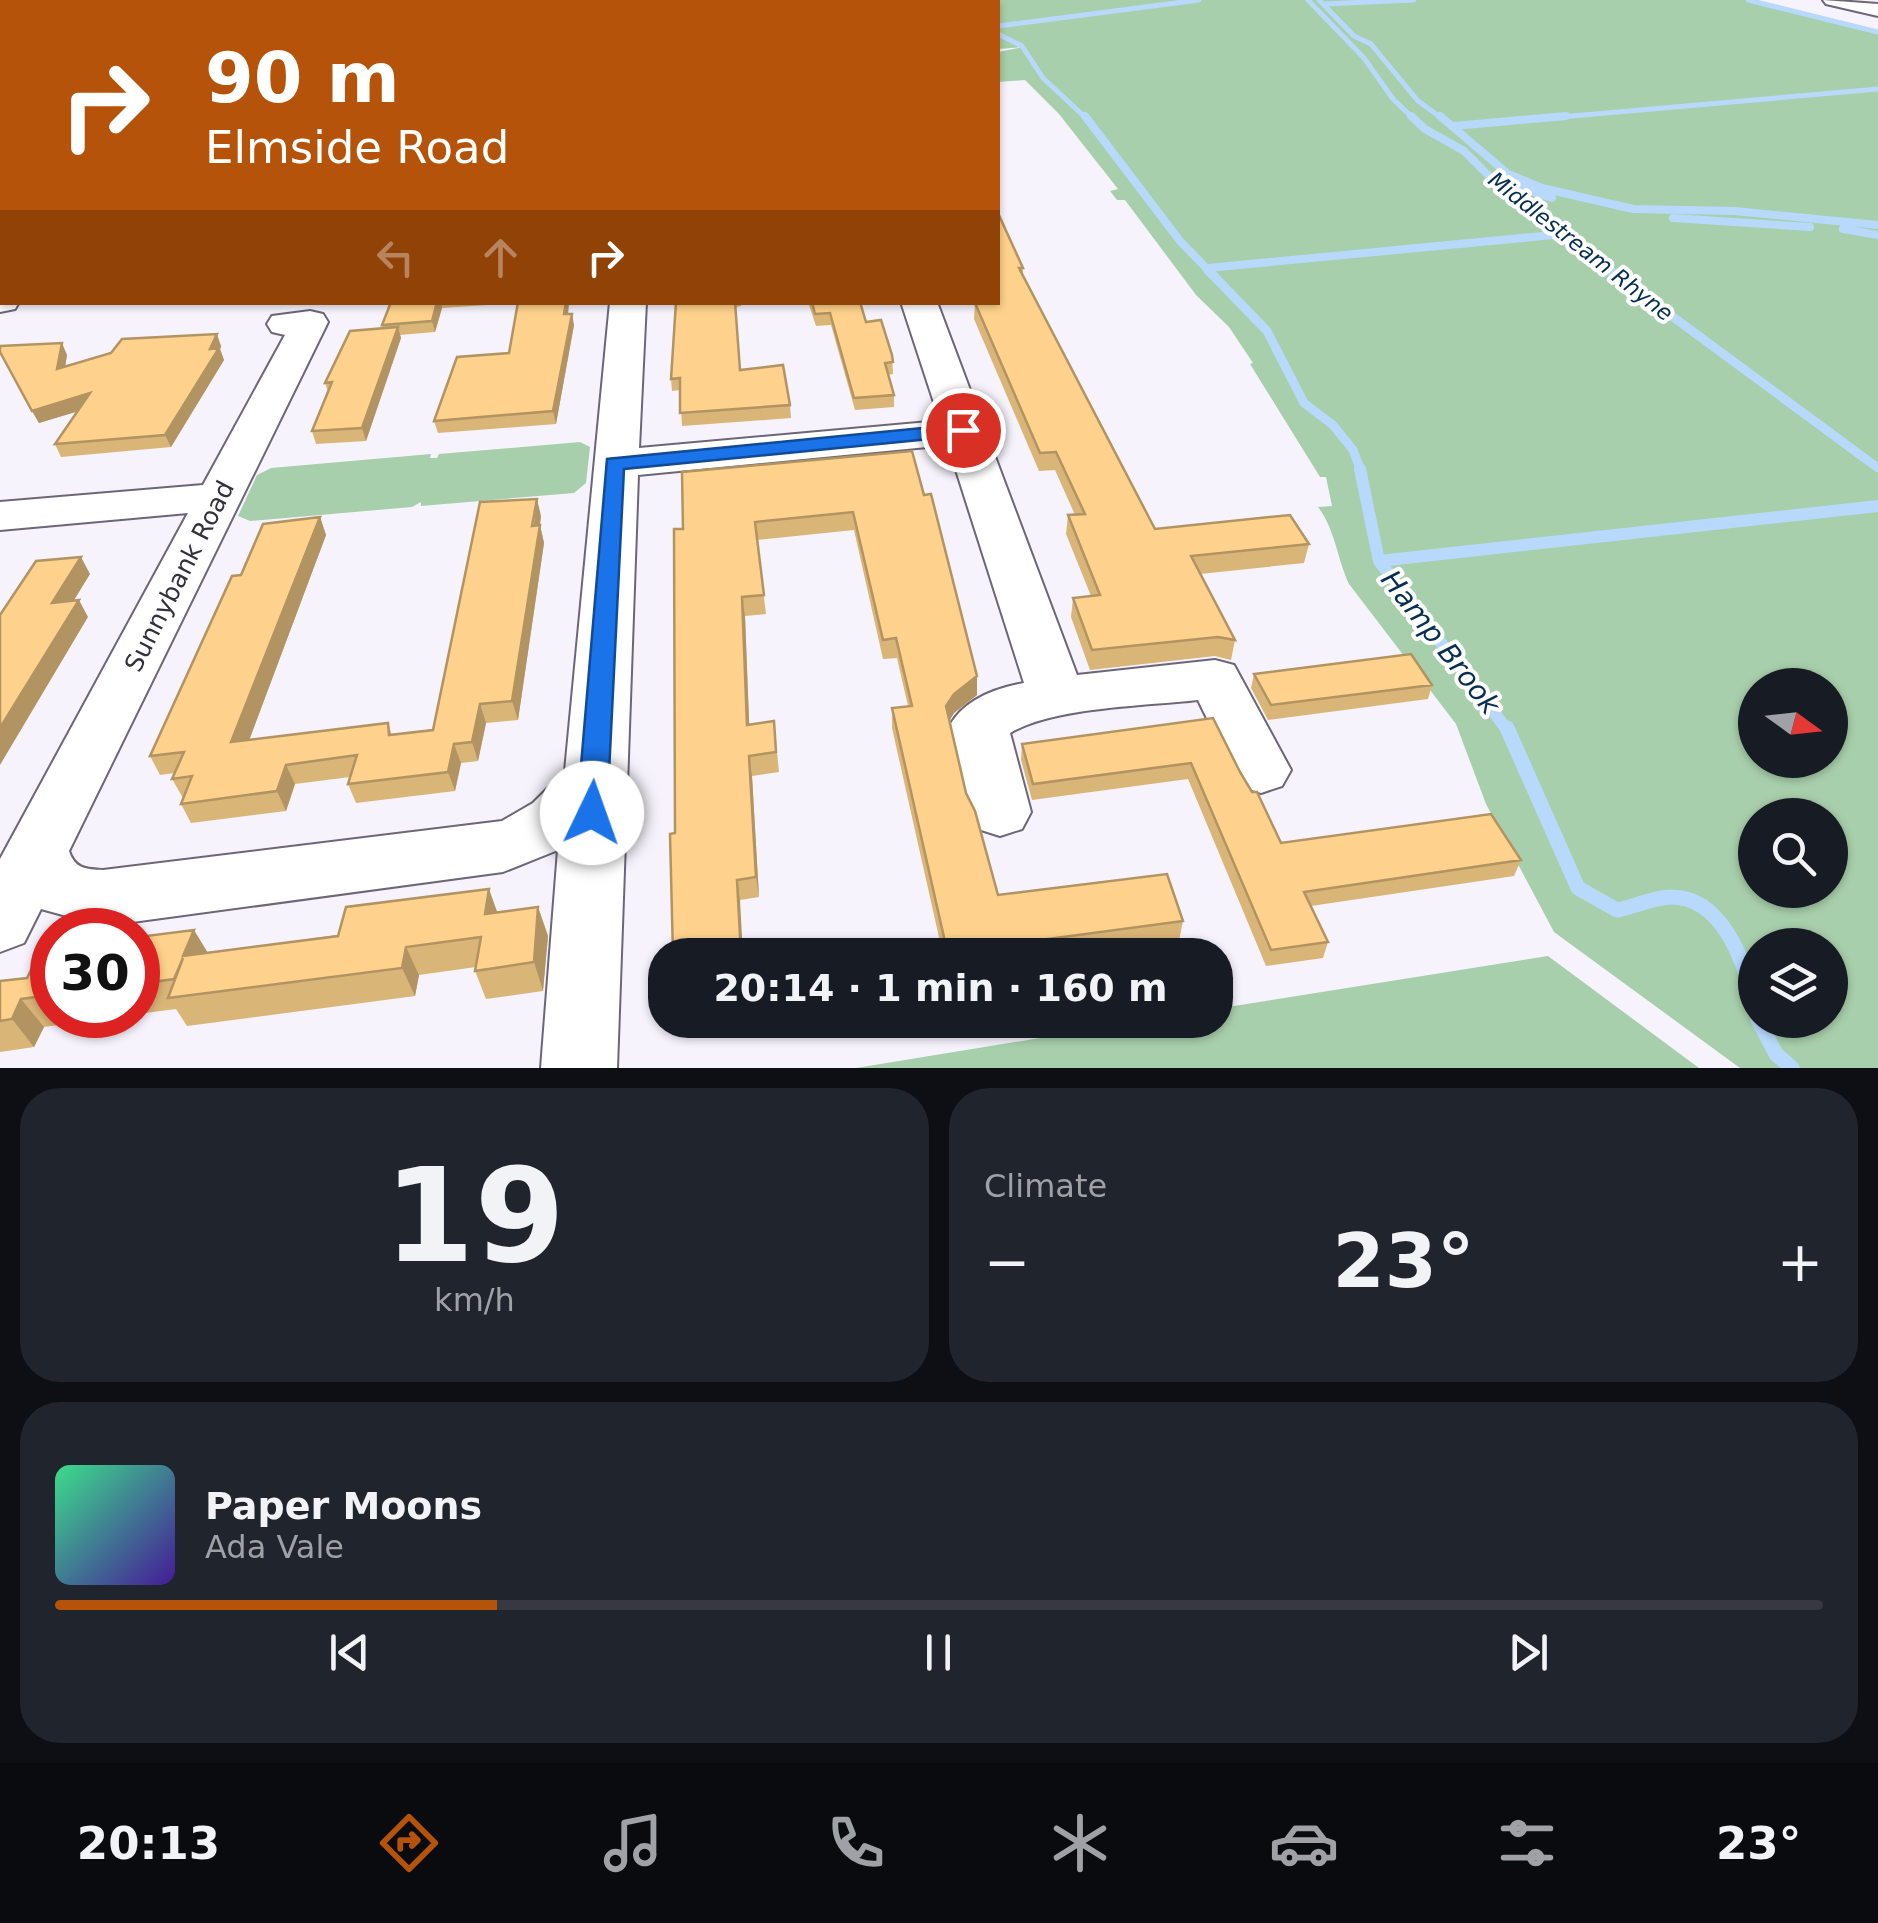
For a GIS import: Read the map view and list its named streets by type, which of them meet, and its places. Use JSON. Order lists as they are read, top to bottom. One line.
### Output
{"streets":{"street":["Sunnybank Road"]},"water":["Middlestream Rhyne","Hamp Brook"],"north":"right","page":{"turn":["90 m","Elmside Road"],"limit":"30","trip":"20:14 · 1 min · 160 m","tile":[["19","km/h"],"Climate"],"heat":["−","23°","+"],"song":["Paper Moons","Ada Vale"],"tabs":["20:13","23°"]}}
